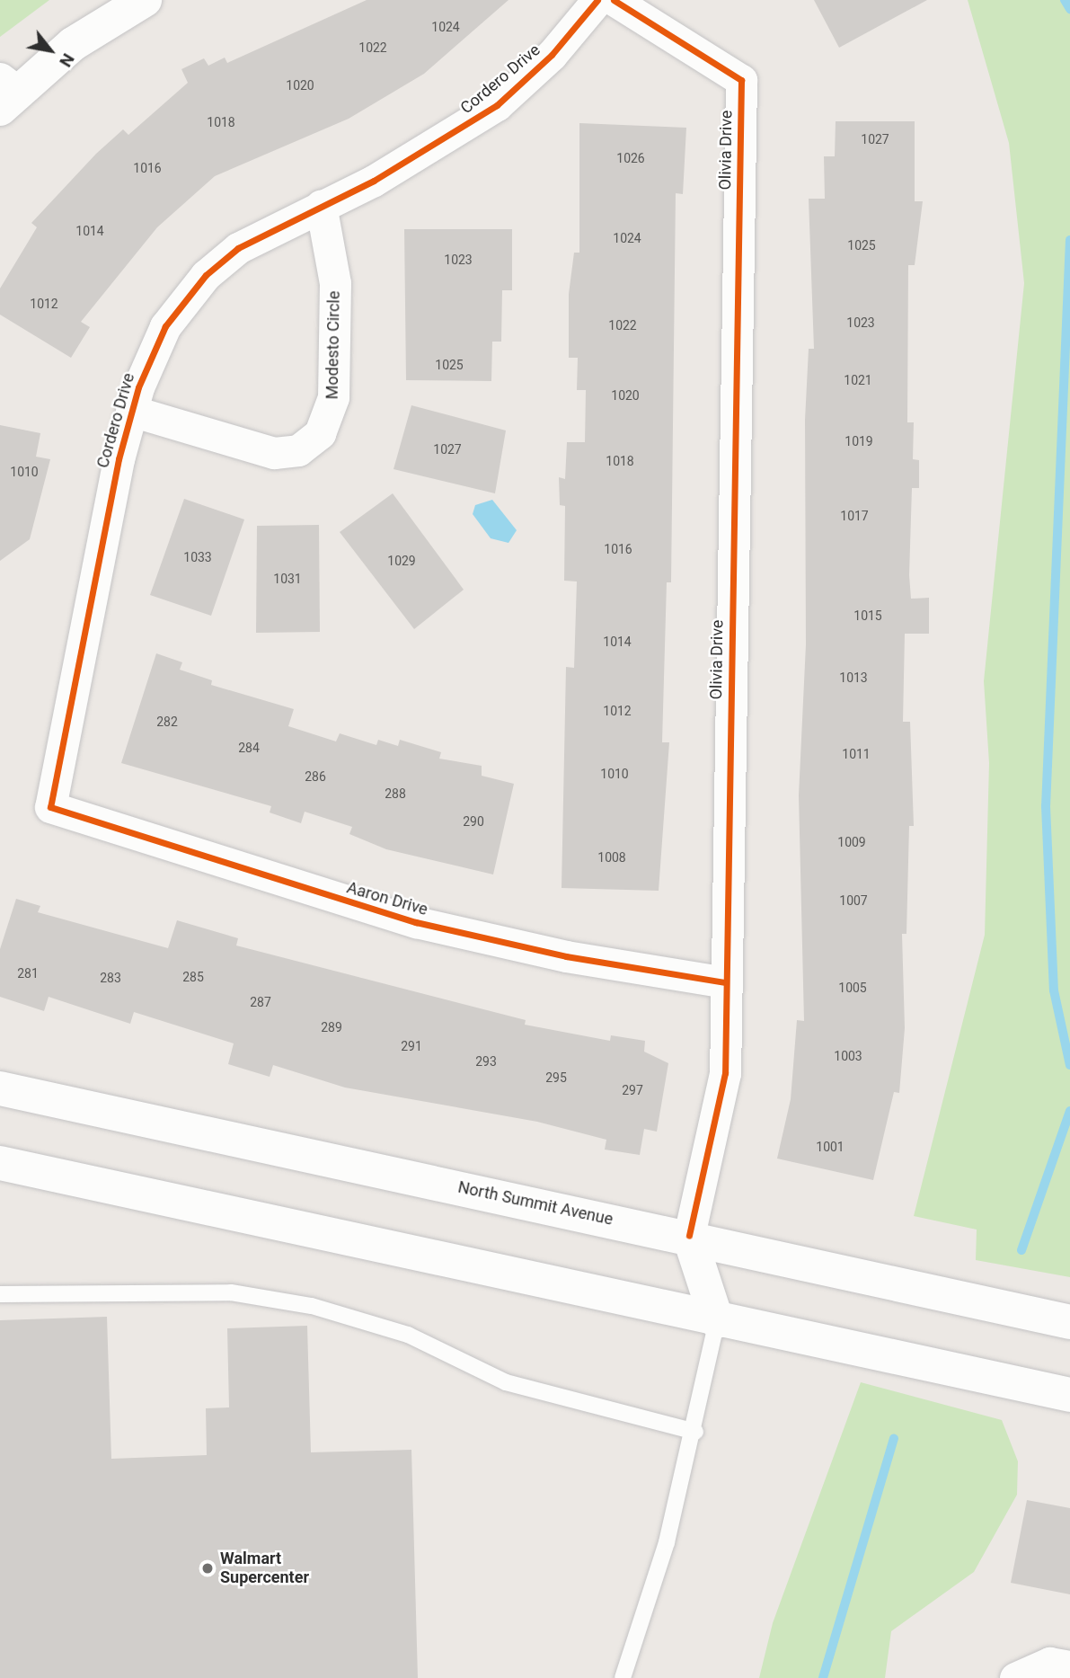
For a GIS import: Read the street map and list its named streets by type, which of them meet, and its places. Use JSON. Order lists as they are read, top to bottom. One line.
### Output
{"streets":{"main road":["North Summit Avenue"],"street":["Cordero Drive","Olivia Drive","Modesto Circle","Aaron Drive"]},"crossings":[["Cordero Drive","Modesto Circle"],["Cordero Drive","Aaron Drive"],["Olivia Drive","Aaron Drive"],["Olivia Drive","North Summit Avenue"]],"places":["Walmart Supercenter"],"house_numbers":["1024","1022","1020","1018","1027","1026","1016","1014","1024","1025","1023","1012","1023","1022","1025","1021","1020","1019","1027","1018","1010","1017","1016","1033","1029","1031","1015","1014","1013","1012","282","284","1011","1010","286","288","290","1009","1008","1007","281","285","283","1005","287","289","291","1003","293","295","297","1001"],"north":"bottom right"}
